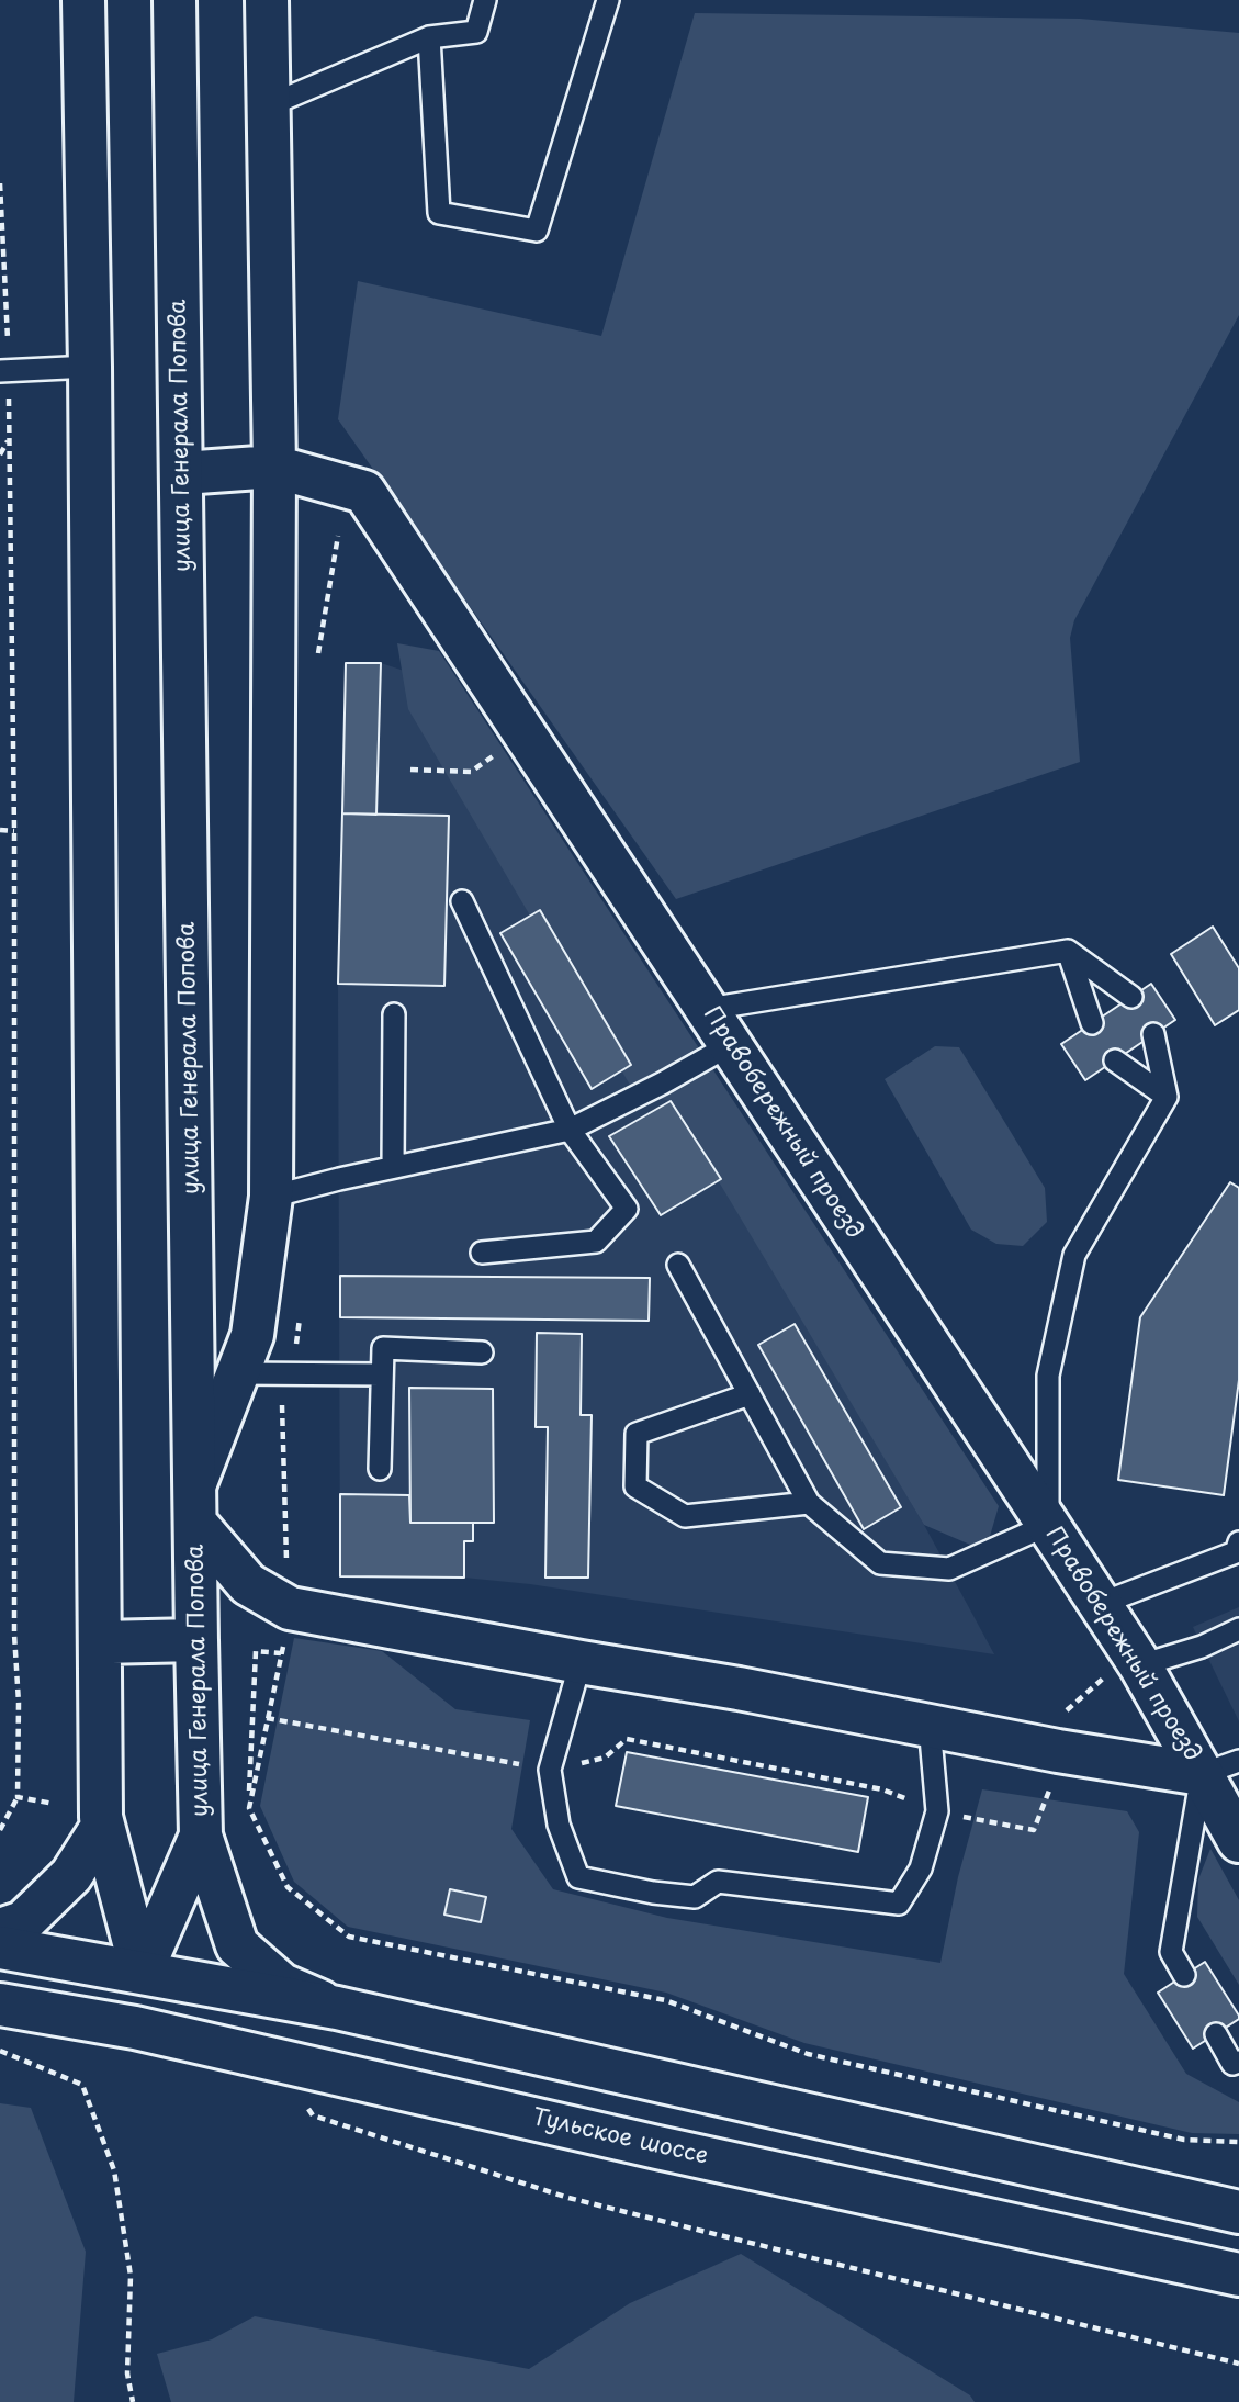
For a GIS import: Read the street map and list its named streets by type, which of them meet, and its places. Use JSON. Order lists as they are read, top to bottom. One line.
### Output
{"streets":{"main road":["улица Генерала Попова","Правобережный проезд","Тульское шоссе"]},"crossings":[["улица Генерала Попова","Правобережный проезд"]]}
